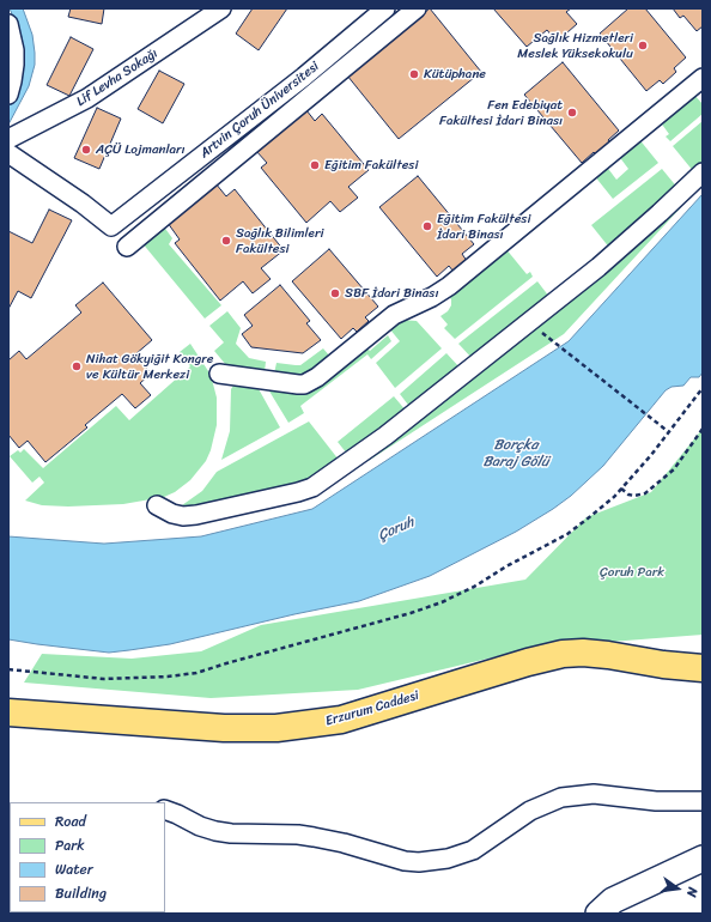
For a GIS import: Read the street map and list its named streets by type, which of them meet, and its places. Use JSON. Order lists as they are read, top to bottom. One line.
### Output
{"streets":{"main road":["Erzurum Caddesi"],"street":["Lif Levha Sokağı","Artvin Çoruh Üniversitesi"]},"water":["Borçka Baraj Gölü","Çoruh"],"parks":["Çoruh Park"],"places":["Sağlık Hizmetleri Meslek Yüksekokulu","Kütüphane","Fen Edebiyat Fakültesi İdari Binası","AÇÜ Lojmanları","Eğitim Fakültesi","Eğitim Fakültesi İdari Binası","Sağlık Bilimleri Fakültesi","SBF İdari Binası","Nihat Gökyiğit Kongre ve Kültür Merkezi"],"legend":["Road","Park","Water","Building"],"north":"right"}
